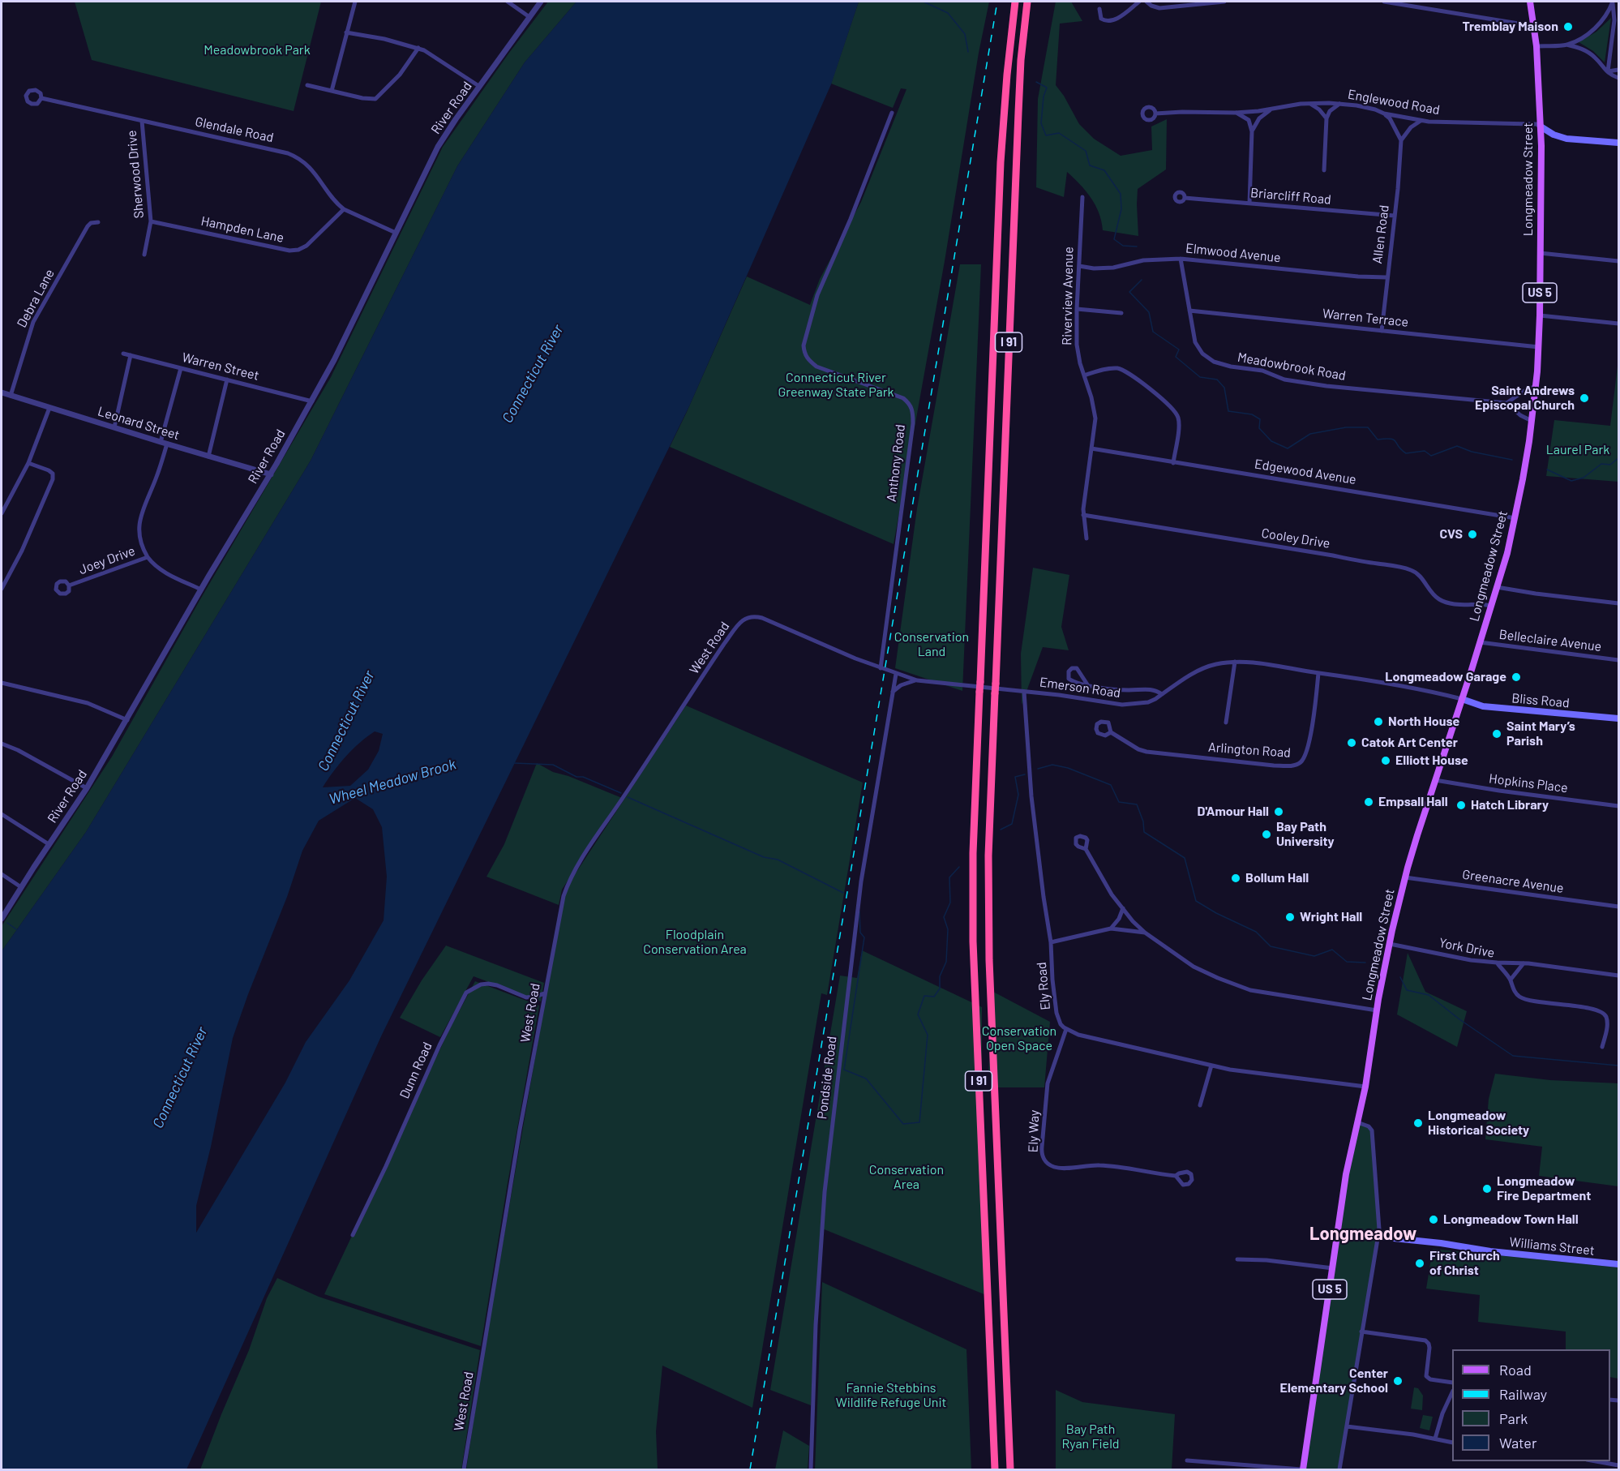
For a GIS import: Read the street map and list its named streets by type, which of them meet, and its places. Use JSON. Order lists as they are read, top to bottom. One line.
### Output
{"streets":{"highway":["I 91"],"main road":["Longmeadow Street","US 5","Bliss Road","Williams Street"],"street":["Englewood Road","River Road","Glendale Road","Sherwood Drive","Briarcliff Road","Hampden Lane","Allen Road","Elmwood Avenue","Riverview Avenue","Debra Lane","Warren Terrace","Warren Street","Meadowbrook Road","Leonard Street","Anthony Road","Edgewood Avenue","Cooley Drive","Joey Drive","Belleclaire Avenue","West Road","Emerson Road","Arlington Road","Hopkins Place","Greenacre Avenue","York Drive","Ely Road","Dunn Road","Pondside Road","Ely Way"]},"crossings":[["Englewood Road","Longmeadow Street"],["River Road","Glendale Road"],["River Road","Warren Street"],["River Road","Leonard Street"],["River Road","Joey Drive"],["Glendale Road","Sherwood Drive"],["Glendale Road","Hampden Lane"],["Sherwood Drive","Hampden Lane"],["Longmeadow Street","Warren Terrace"],["Longmeadow Street","Edgewood Avenue"],["Longmeadow Street","Cooley Drive"],["Longmeadow Street","Belleclaire Avenue"],["Longmeadow Street","Emerson Road"],["Longmeadow Street","Bliss Road"],["Longmeadow Street","Hopkins Place"],["Longmeadow Street","Greenacre Avenue"],["Longmeadow Street","York Drive"],["Longmeadow Street","Williams Street"],["Briarcliff Road","Allen Road"],["Allen Road","Elmwood Avenue"],["Allen Road","Warren Terrace"],["Elmwood Avenue","Riverview Avenue"],["Elmwood Avenue","Meadowbrook Road"],["Riverview Avenue","Edgewood Avenue"],["Riverview Avenue","Cooley Drive"],["Debra Lane","Leonard Street"],["Warren Terrace","Meadowbrook Road"],["Anthony Road","Emerson Road"],["West Road","Emerson Road"],["West Road","Dunn Road"],["Emerson Road","Bliss Road"],["Emerson Road","Arlington Road"],["Emerson Road","Ely Road"],["Emerson Road","Pondside Road"],["Ely Road","Ely Way"]],"districts":["Longmeadow"],"water":["Connecticut River","Wheel Meadow Brook"],"parks":["Meadowbrook Park","Connecticut River Greenway State Park","Laurel Park","Conservation Land","Floodplain Conservation Area","Conservation Open Space","Conservation Area","Fannie Stebbins Wildlife Refuge Unit","Bay Path Ryan Field"],"places":["Tremblay Maison","Saint Andrews Episcopal Church","CVS","Longmeadow Garage","North House","Saint Mary’s Parish","Catok Art Center","Elliott House","Empsall Hall","Hatch Library","D'Amour Hall","Bay Path University","Bollum Hall","Wright Hall","Longmeadow Historical Society","Longmeadow Fire Department","Longmeadow Town Hall","First Church of Christ","Center Elementary School"],"legend":["Road","Railway","Park","Water"]}
